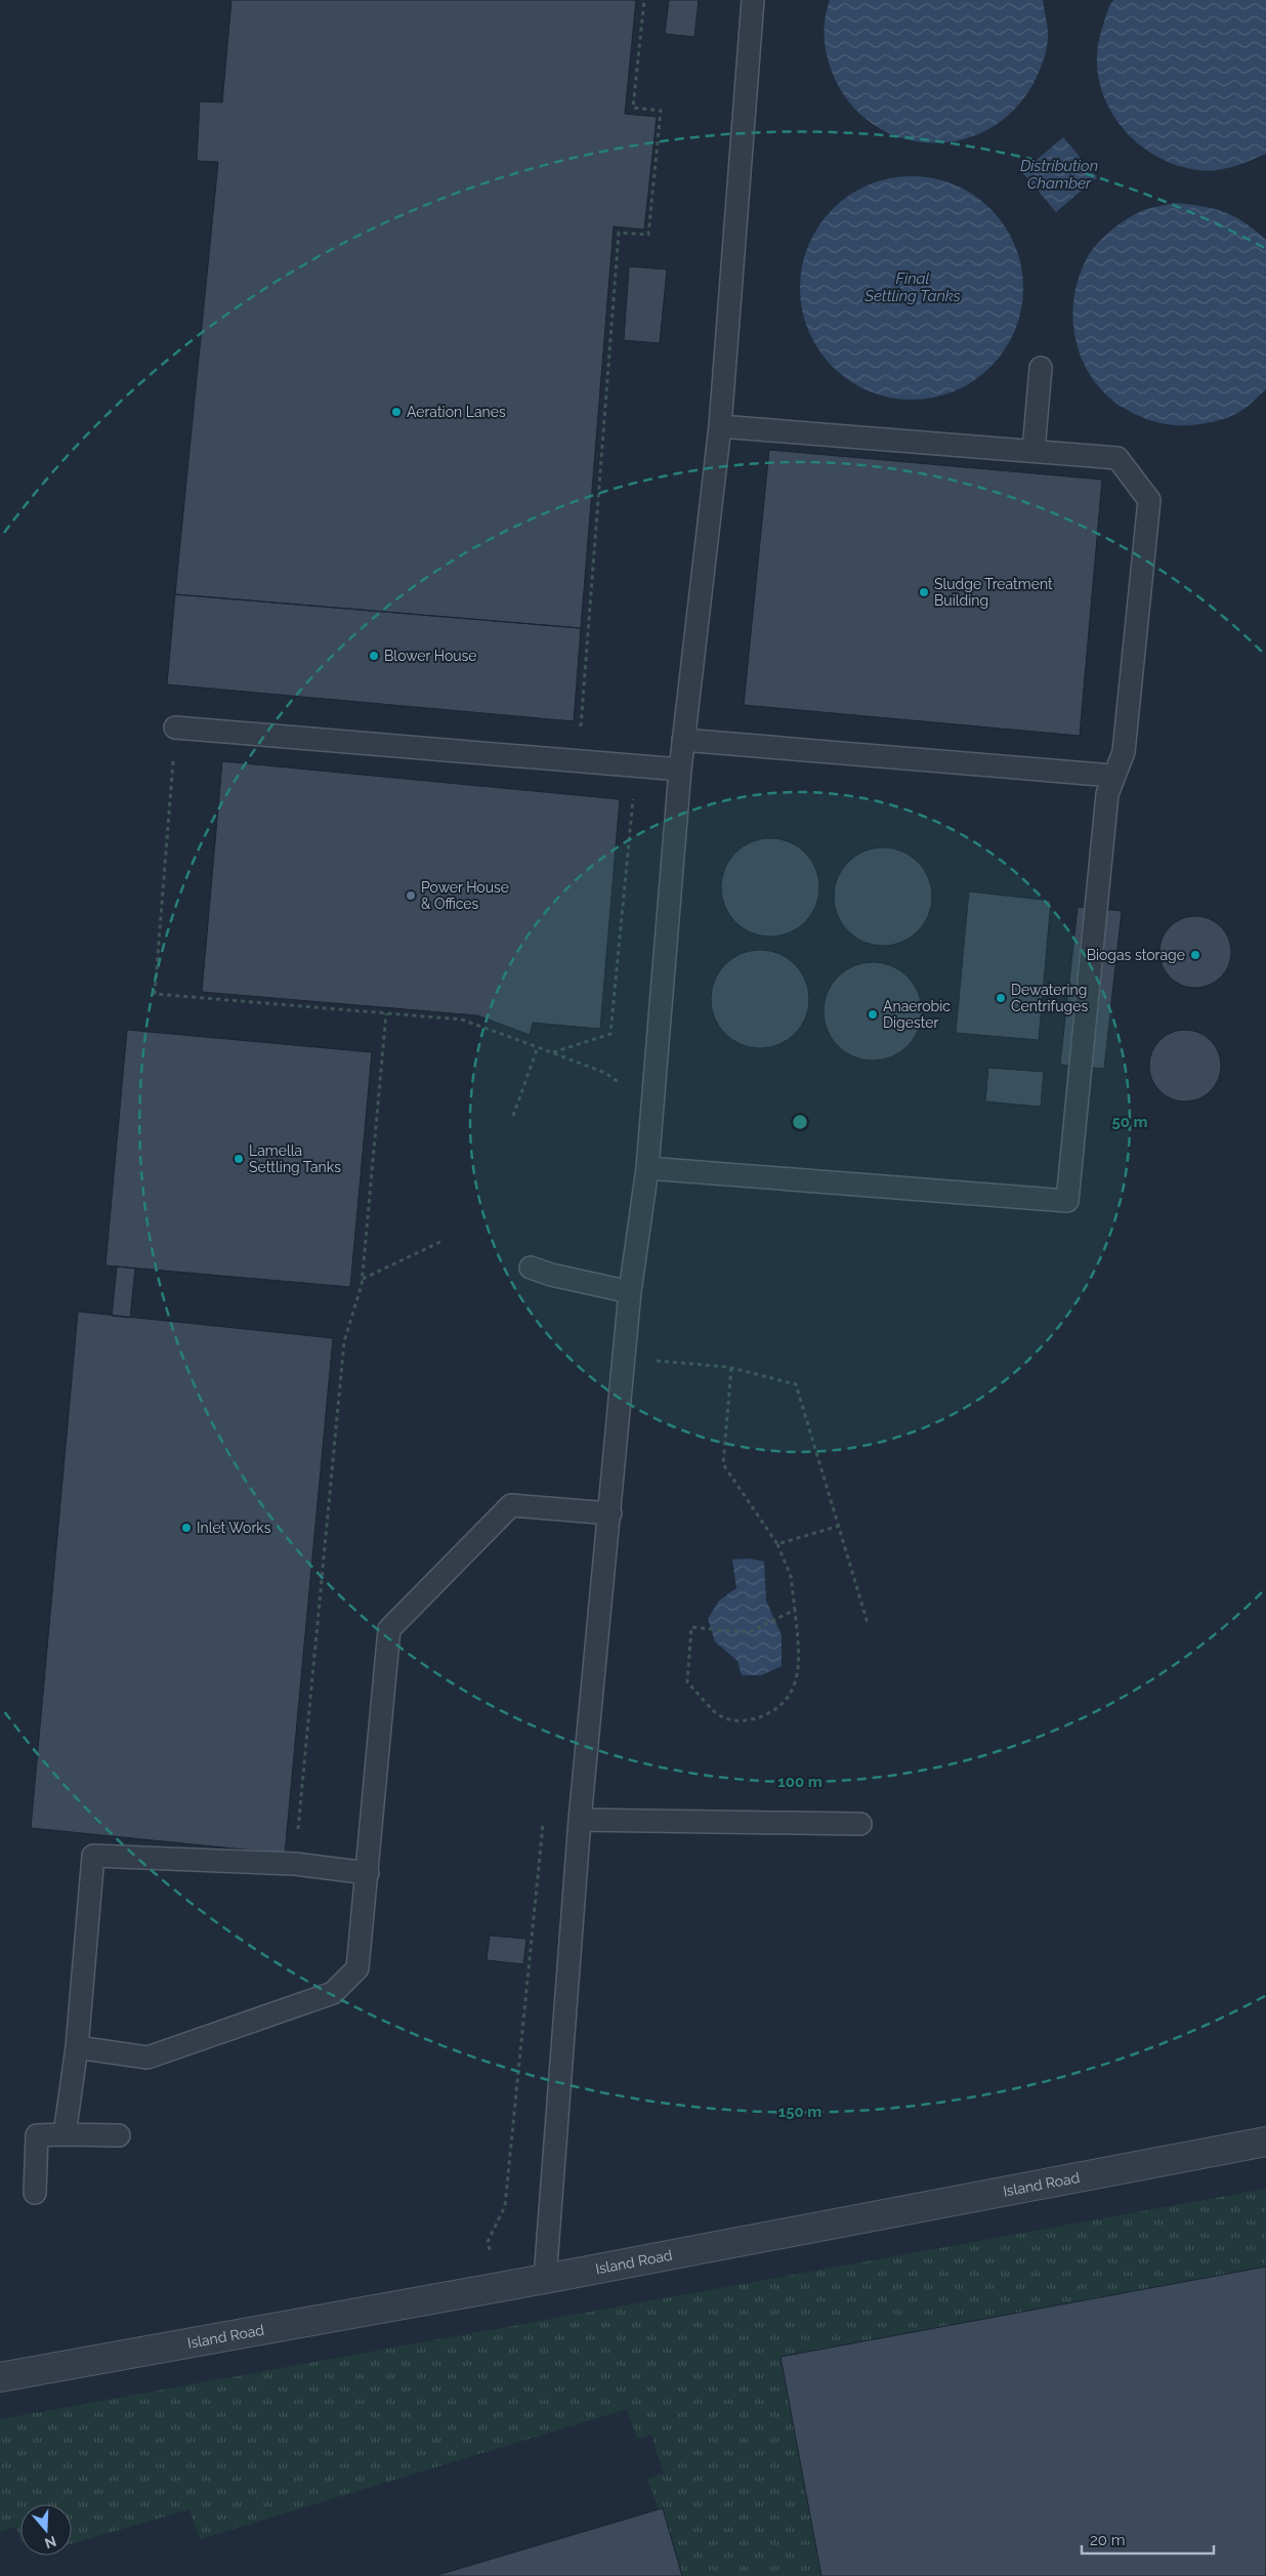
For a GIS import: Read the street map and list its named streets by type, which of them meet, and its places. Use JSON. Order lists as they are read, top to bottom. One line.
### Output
{"streets":{"street":["Island Road"]},"water":["Distribution Chamber","Final Settling Tanks"],"places":["Aeration Lanes","Sludge Treatment Building","Blower House","Power House & Offices","Biogas storage","Dewatering Centrifuges","Anaerobic Digester","Lamella Settling Tanks","Inlet Works"],"scale_bar":"20 m","north":"bottom","rings":["50 m","100 m","150 m"]}
